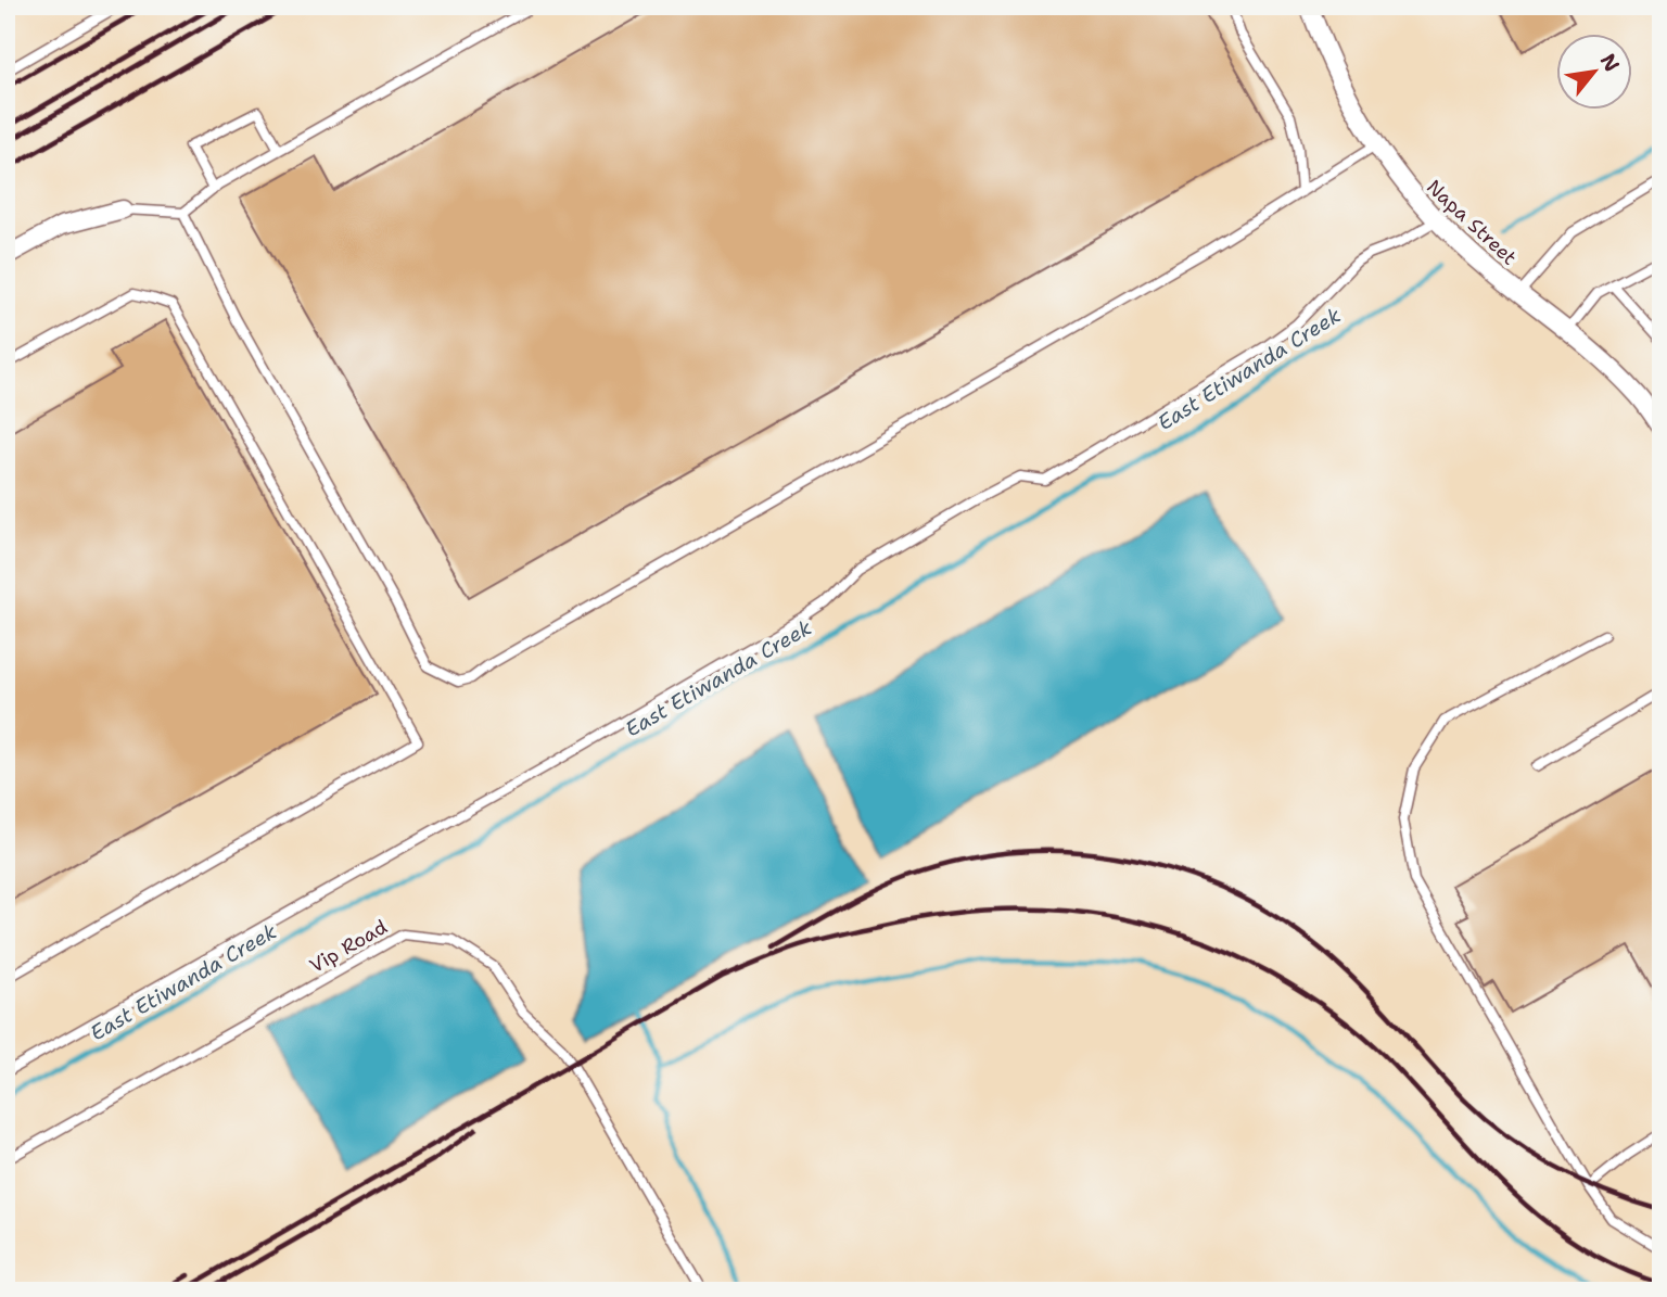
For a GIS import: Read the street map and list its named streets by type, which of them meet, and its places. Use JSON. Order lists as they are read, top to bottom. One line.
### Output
{"streets":{"street":["Napa Street"],"lane":["Vip Road"]},"water":["East Etiwanda Creek"],"north":"top right"}
